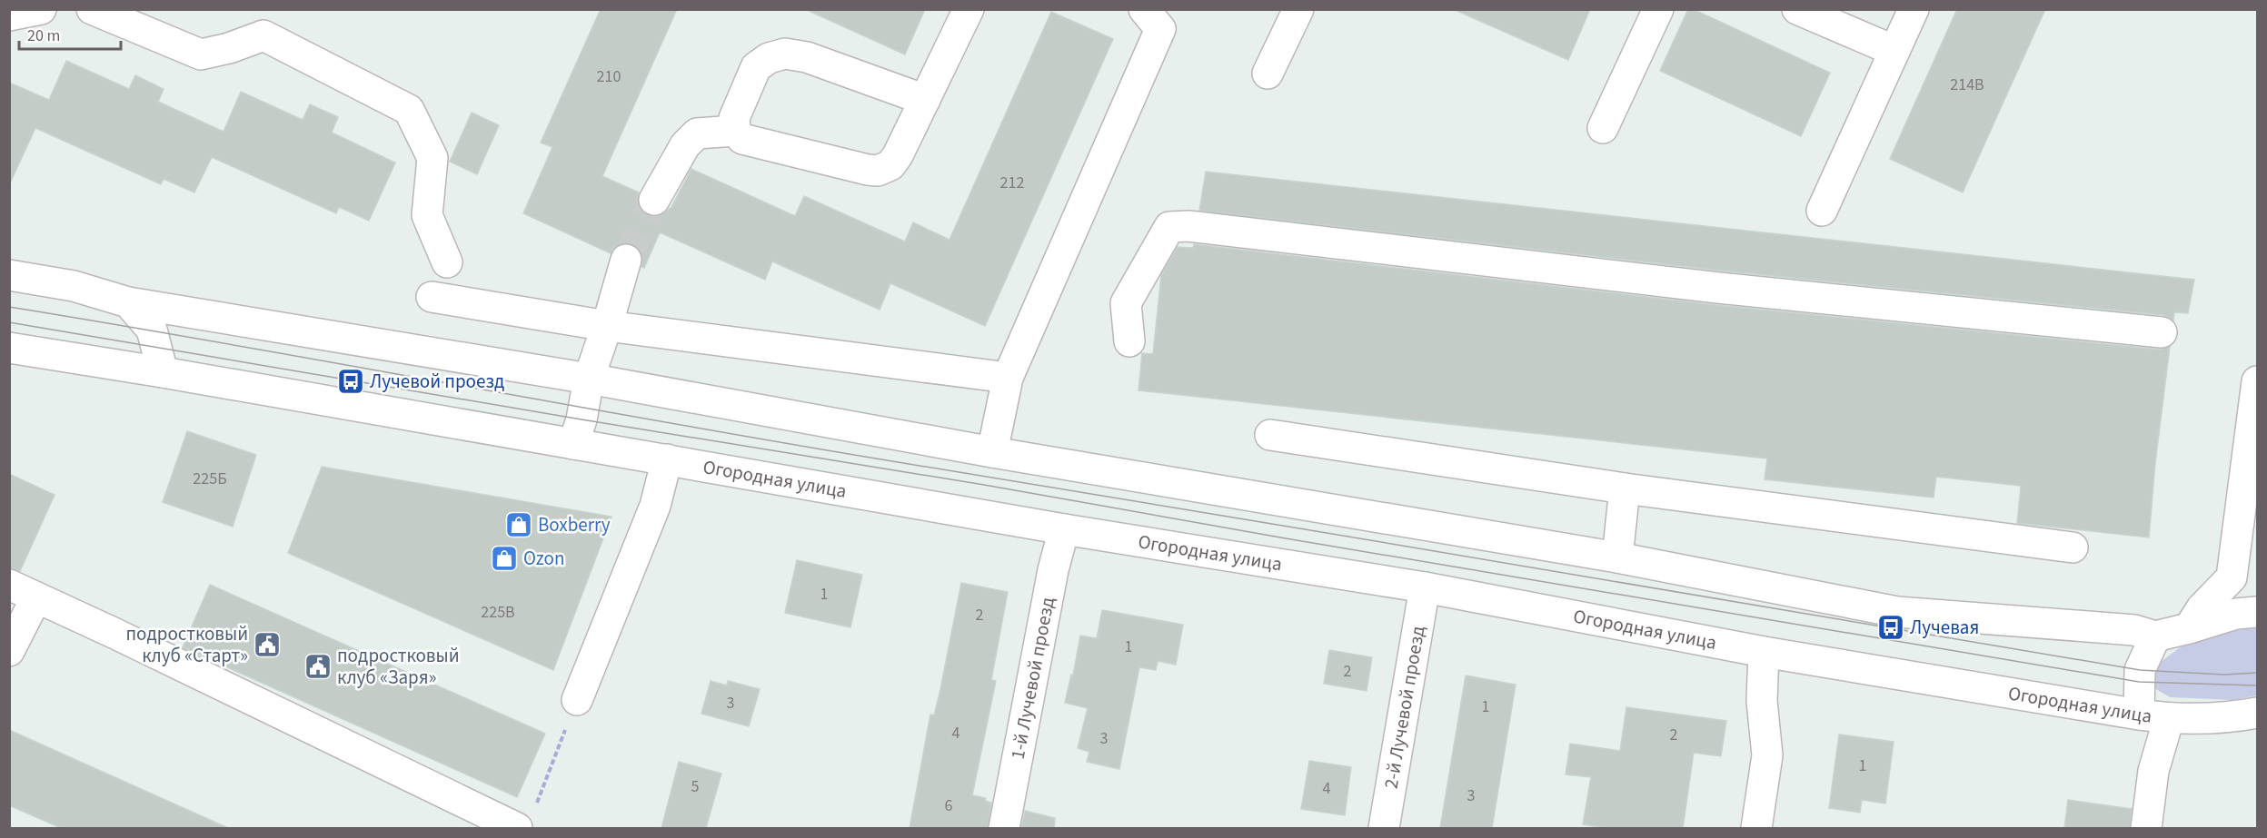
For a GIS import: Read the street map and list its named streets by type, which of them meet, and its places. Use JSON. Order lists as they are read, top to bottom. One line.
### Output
{"streets":{"street":["Огородная улица","1-й Лучевой проезд","2-й Лучевой проезд"]},"crossings":[["Огородная улица","1-й Лучевой проезд"],["Огородная улица","2-й Лучевой проезд"]],"places":{"bus stop":["Лучевой проезд","Лучевая"],"shop":["Boxberry","Ozon"],"public building":["подростковый клуб «Старт»","подростковый клуб «Заря»"]},"house_numbers":["210","214В","212","225Б","1","225В","2","1","2","3","1","4","2","3","1","5","4","3","6"],"scale_bar":"20 m"}
